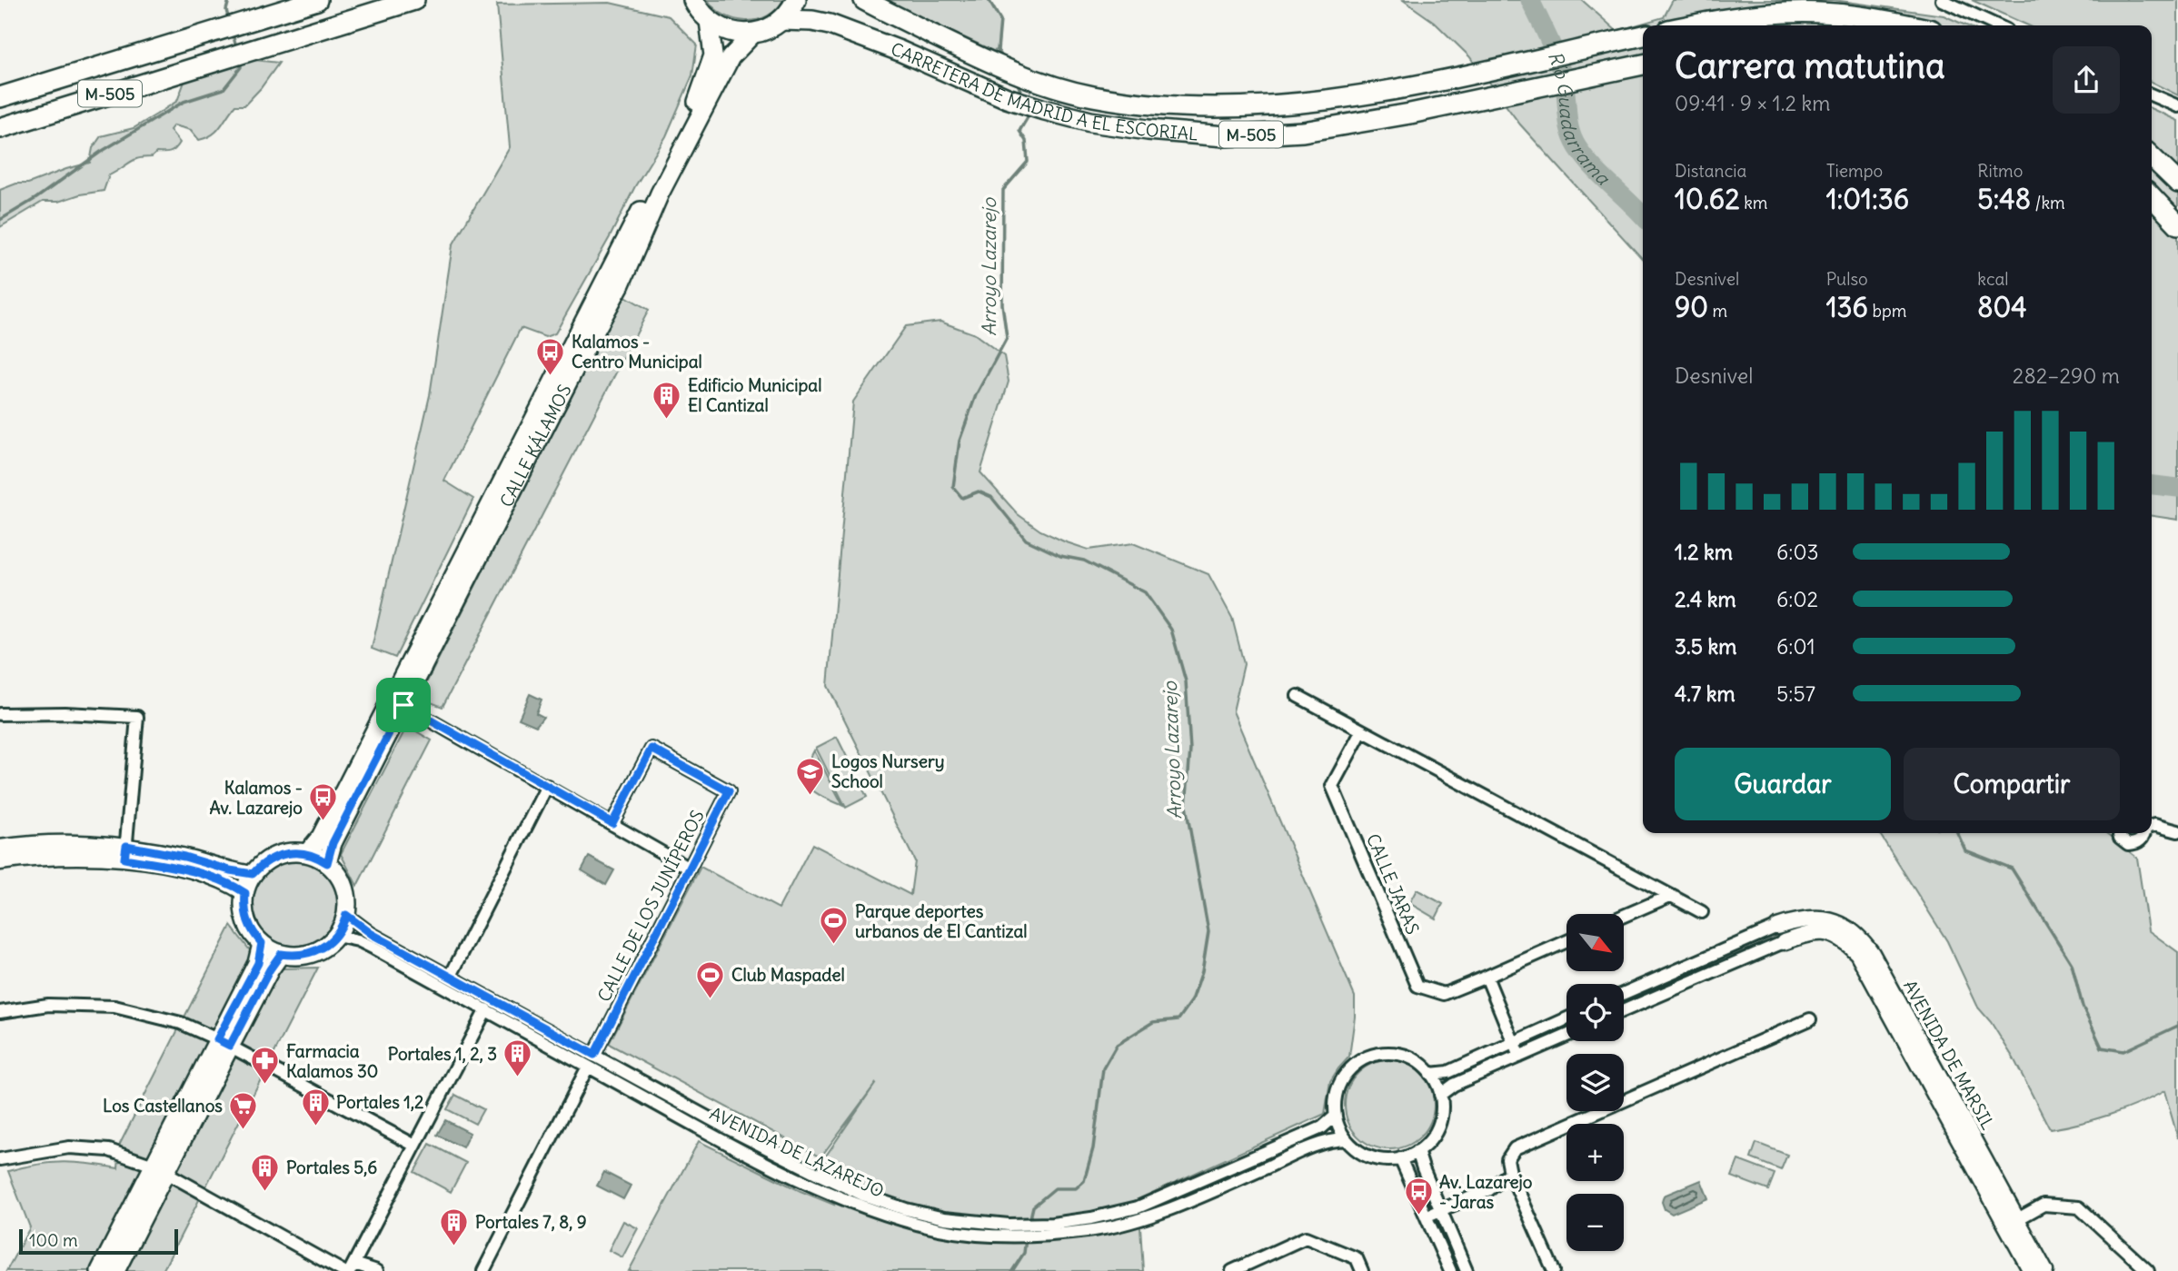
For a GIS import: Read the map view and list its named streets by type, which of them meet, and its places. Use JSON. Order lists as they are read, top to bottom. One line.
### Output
{"streets":{"highway":["CARRETERA DE MADRID A EL ESCORIAL","M-505"],"main road":["CALLE KÁLAMOS"],"street":["CALLE JARAS","CALLE DE LOS JUNÍPEROS","AVENIDA DE MARSIL","AVENIDA DE LAZAREJO"]},"crossings":[["CARRETERA DE MADRID A EL ESCORIAL","M-505"],["M-505","CALLE KÁLAMOS"],["CALLE KÁLAMOS","AVENIDA DE LAZAREJO"],["CALLE DE LOS JUNÍPEROS","AVENIDA DE LAZAREJO"]],"water":["Río Guadarrama","Arroyo Lazarejo"],"places":{"bus stop":["Kalamos - Centro Municipal","Kalamos - Av. Lazarejo","Av. Lazarejo - Jaras"],"building":["Edificio Municipal El Cantizal","Portales 1, 2, 3","Portales 1,2","Portales 5,6","Portales 7, 8, 9"],"school or university":["Logos Nursery School"],"sports":["Parque deportes urbanos de El Cantizal","Club Maspadel"],"pharmacy":["Farmacia Kalamos 30"],"supermarket":["Los Castellanos"]},"scale_bar":"100 m","north":"bottom right","page":{"heading":["Carrera matutina","09:41 · 9 × 1.2 km"],"stats":[["Distancia","10.62 km"],["Tiempo","1:01:36"],["Ritmo","5:48 /km"],["Desnivel","90 m"],["Pulso","136 bpm"],["kcal","804"]],"chart":["Desnivel","282–290 m"],"list":[{"name":"1.2 km","note":"6:03"},{"name":"2.4 km","note":"6:02"},{"name":"3.5 km","note":"6:01"},{"name":"4.7 km","note":"5:57"}],"buttons":["Guardar","Compartir"],"map_buttons":["+","−"],"scale":"100 m"}}
